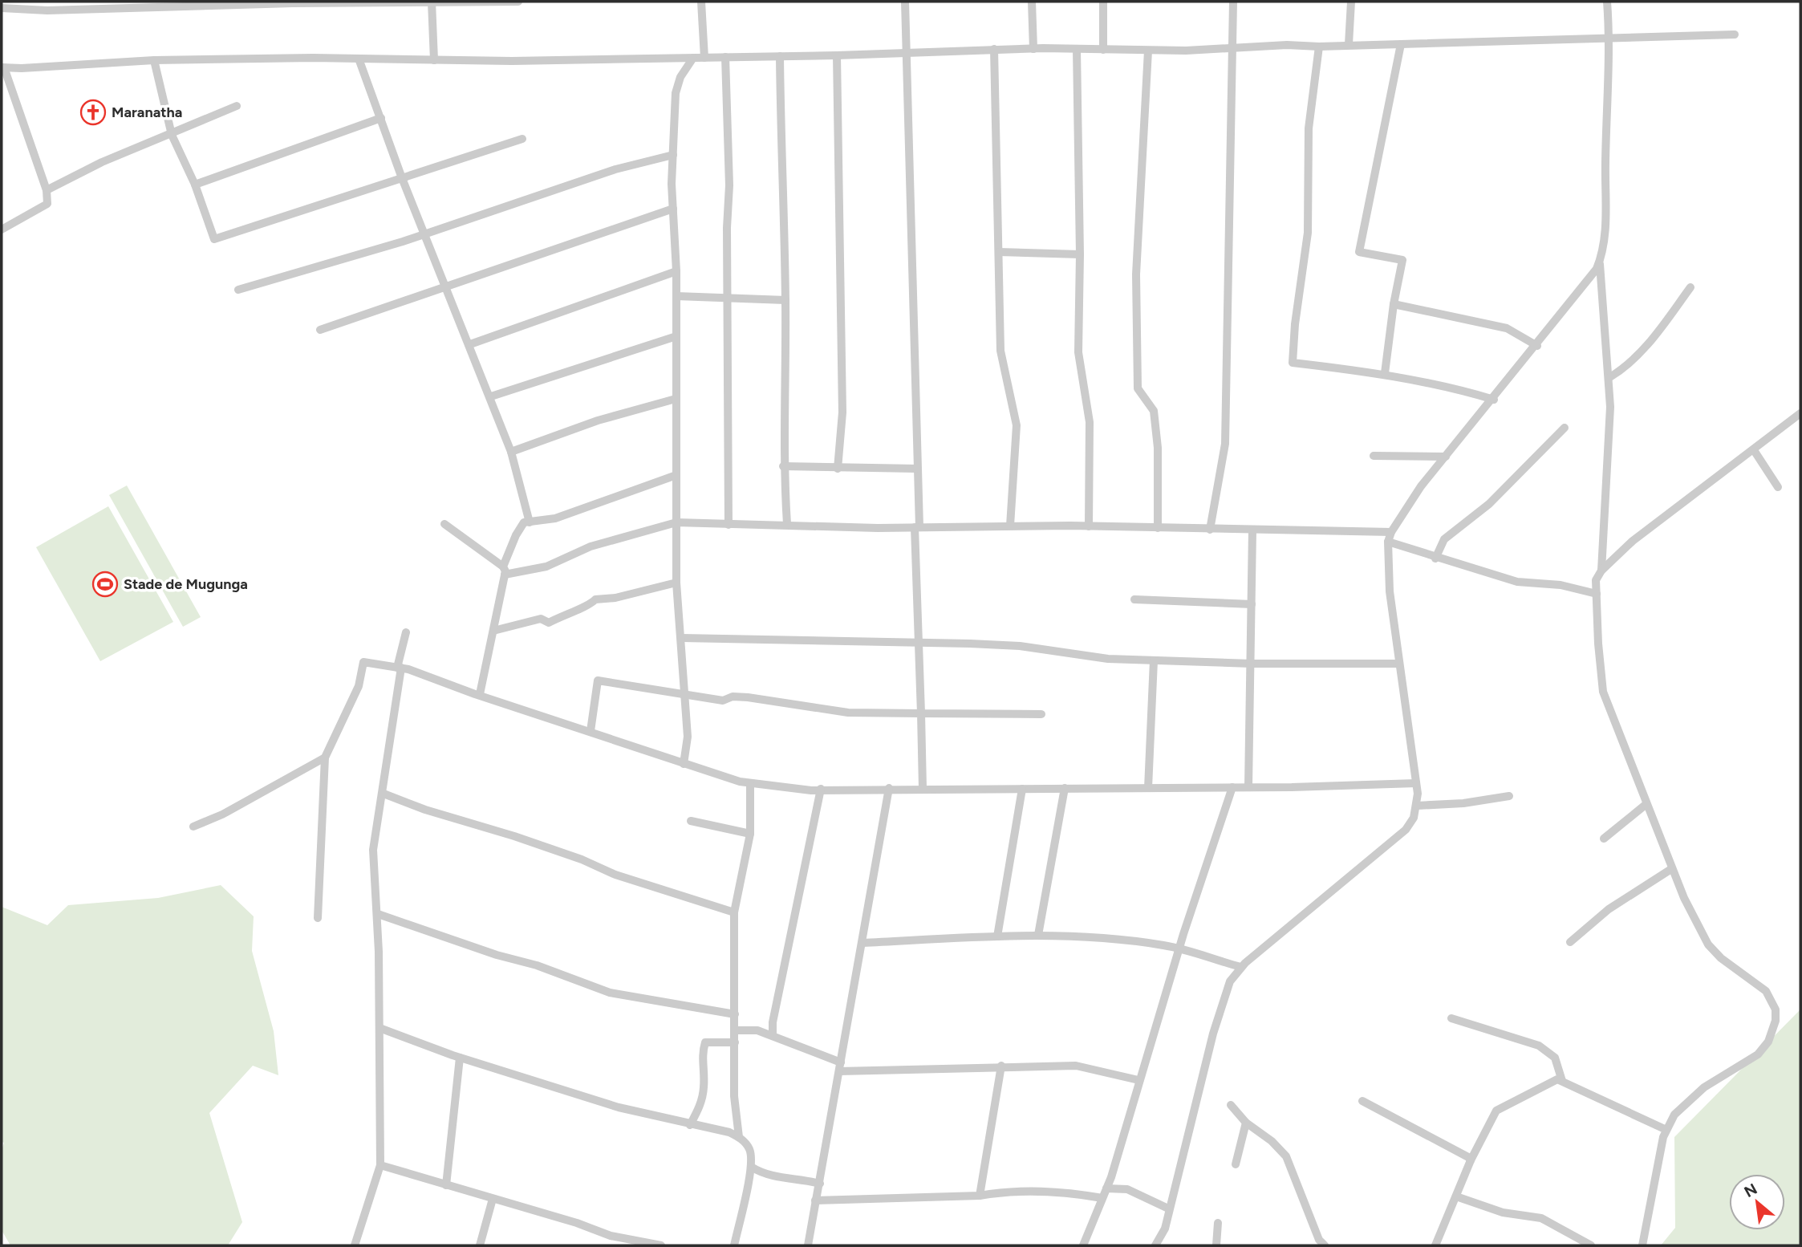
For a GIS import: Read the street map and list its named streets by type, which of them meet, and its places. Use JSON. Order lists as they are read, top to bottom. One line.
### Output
{"places":{"church":["Maranatha"],"sports":["Stade de Mugunga"]},"north":"top left"}
